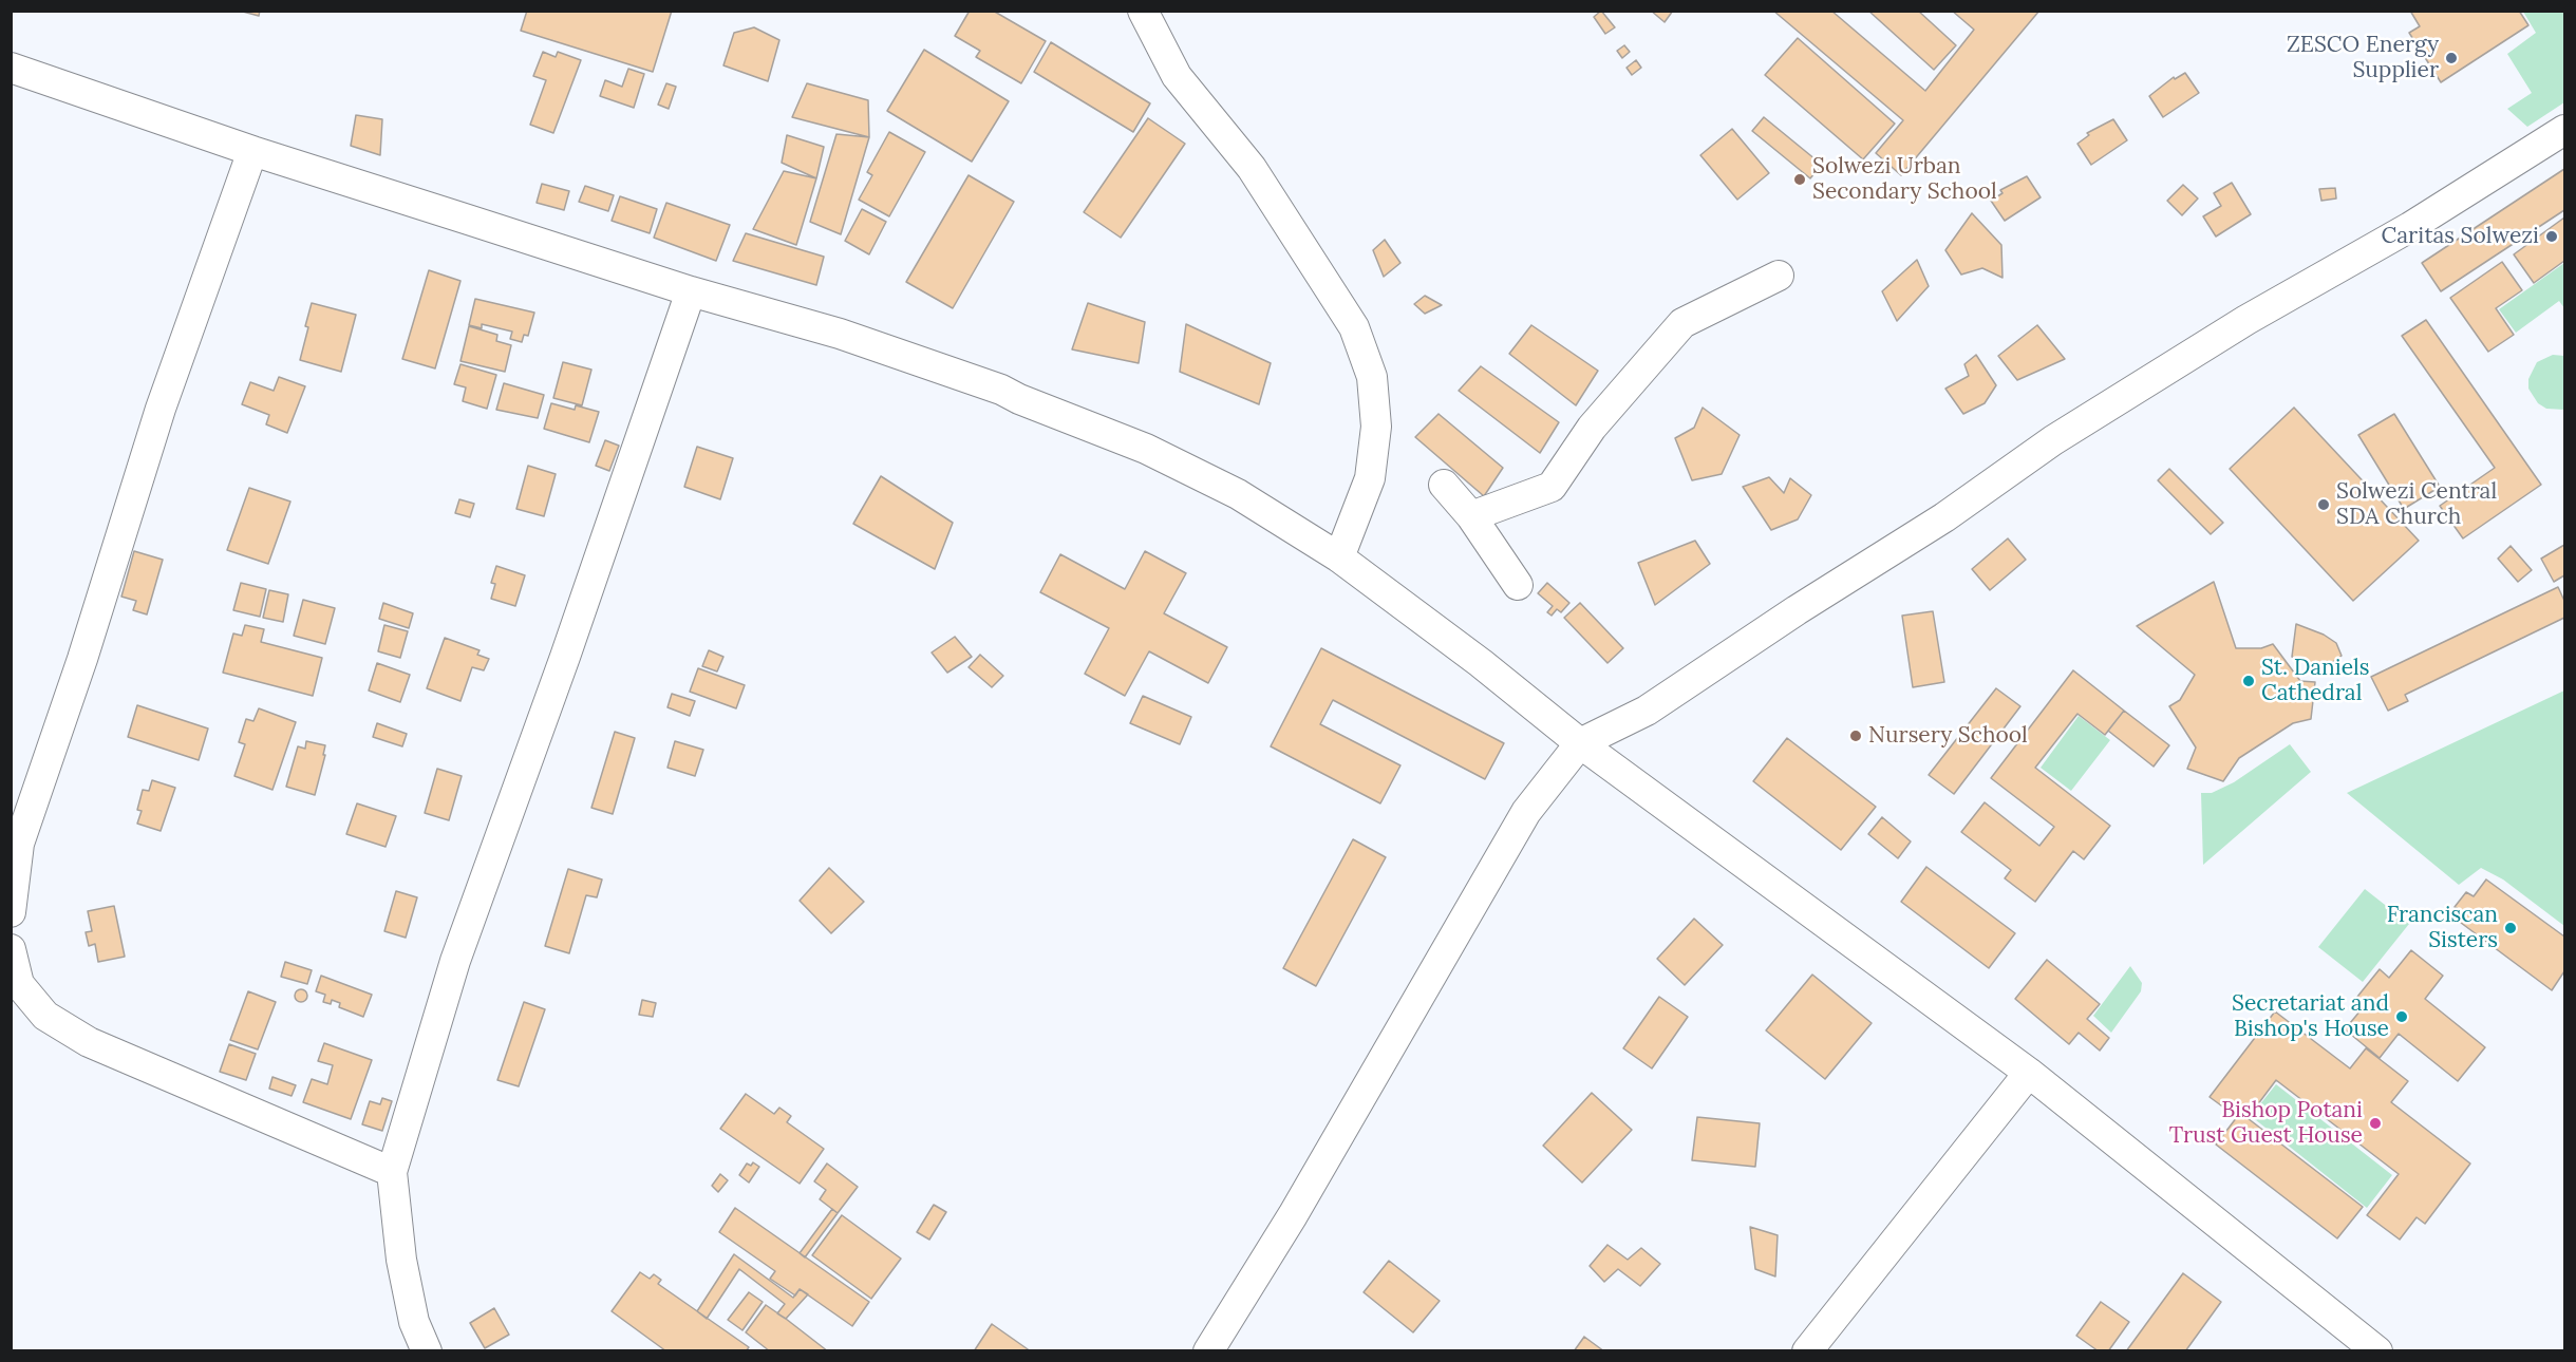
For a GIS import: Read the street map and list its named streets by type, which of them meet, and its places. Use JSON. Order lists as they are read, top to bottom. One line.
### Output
{"places":["ZESCO Energy Supplier","Solwezi Urban Secondary School","Caritas Solwezi","Solwezi Central SDA Church","St. Daniels Cathedral","Nursery School","Franciscan Sisters","Secretariat and Bishop's House","Bishop Potani Trust Guest House"]}
